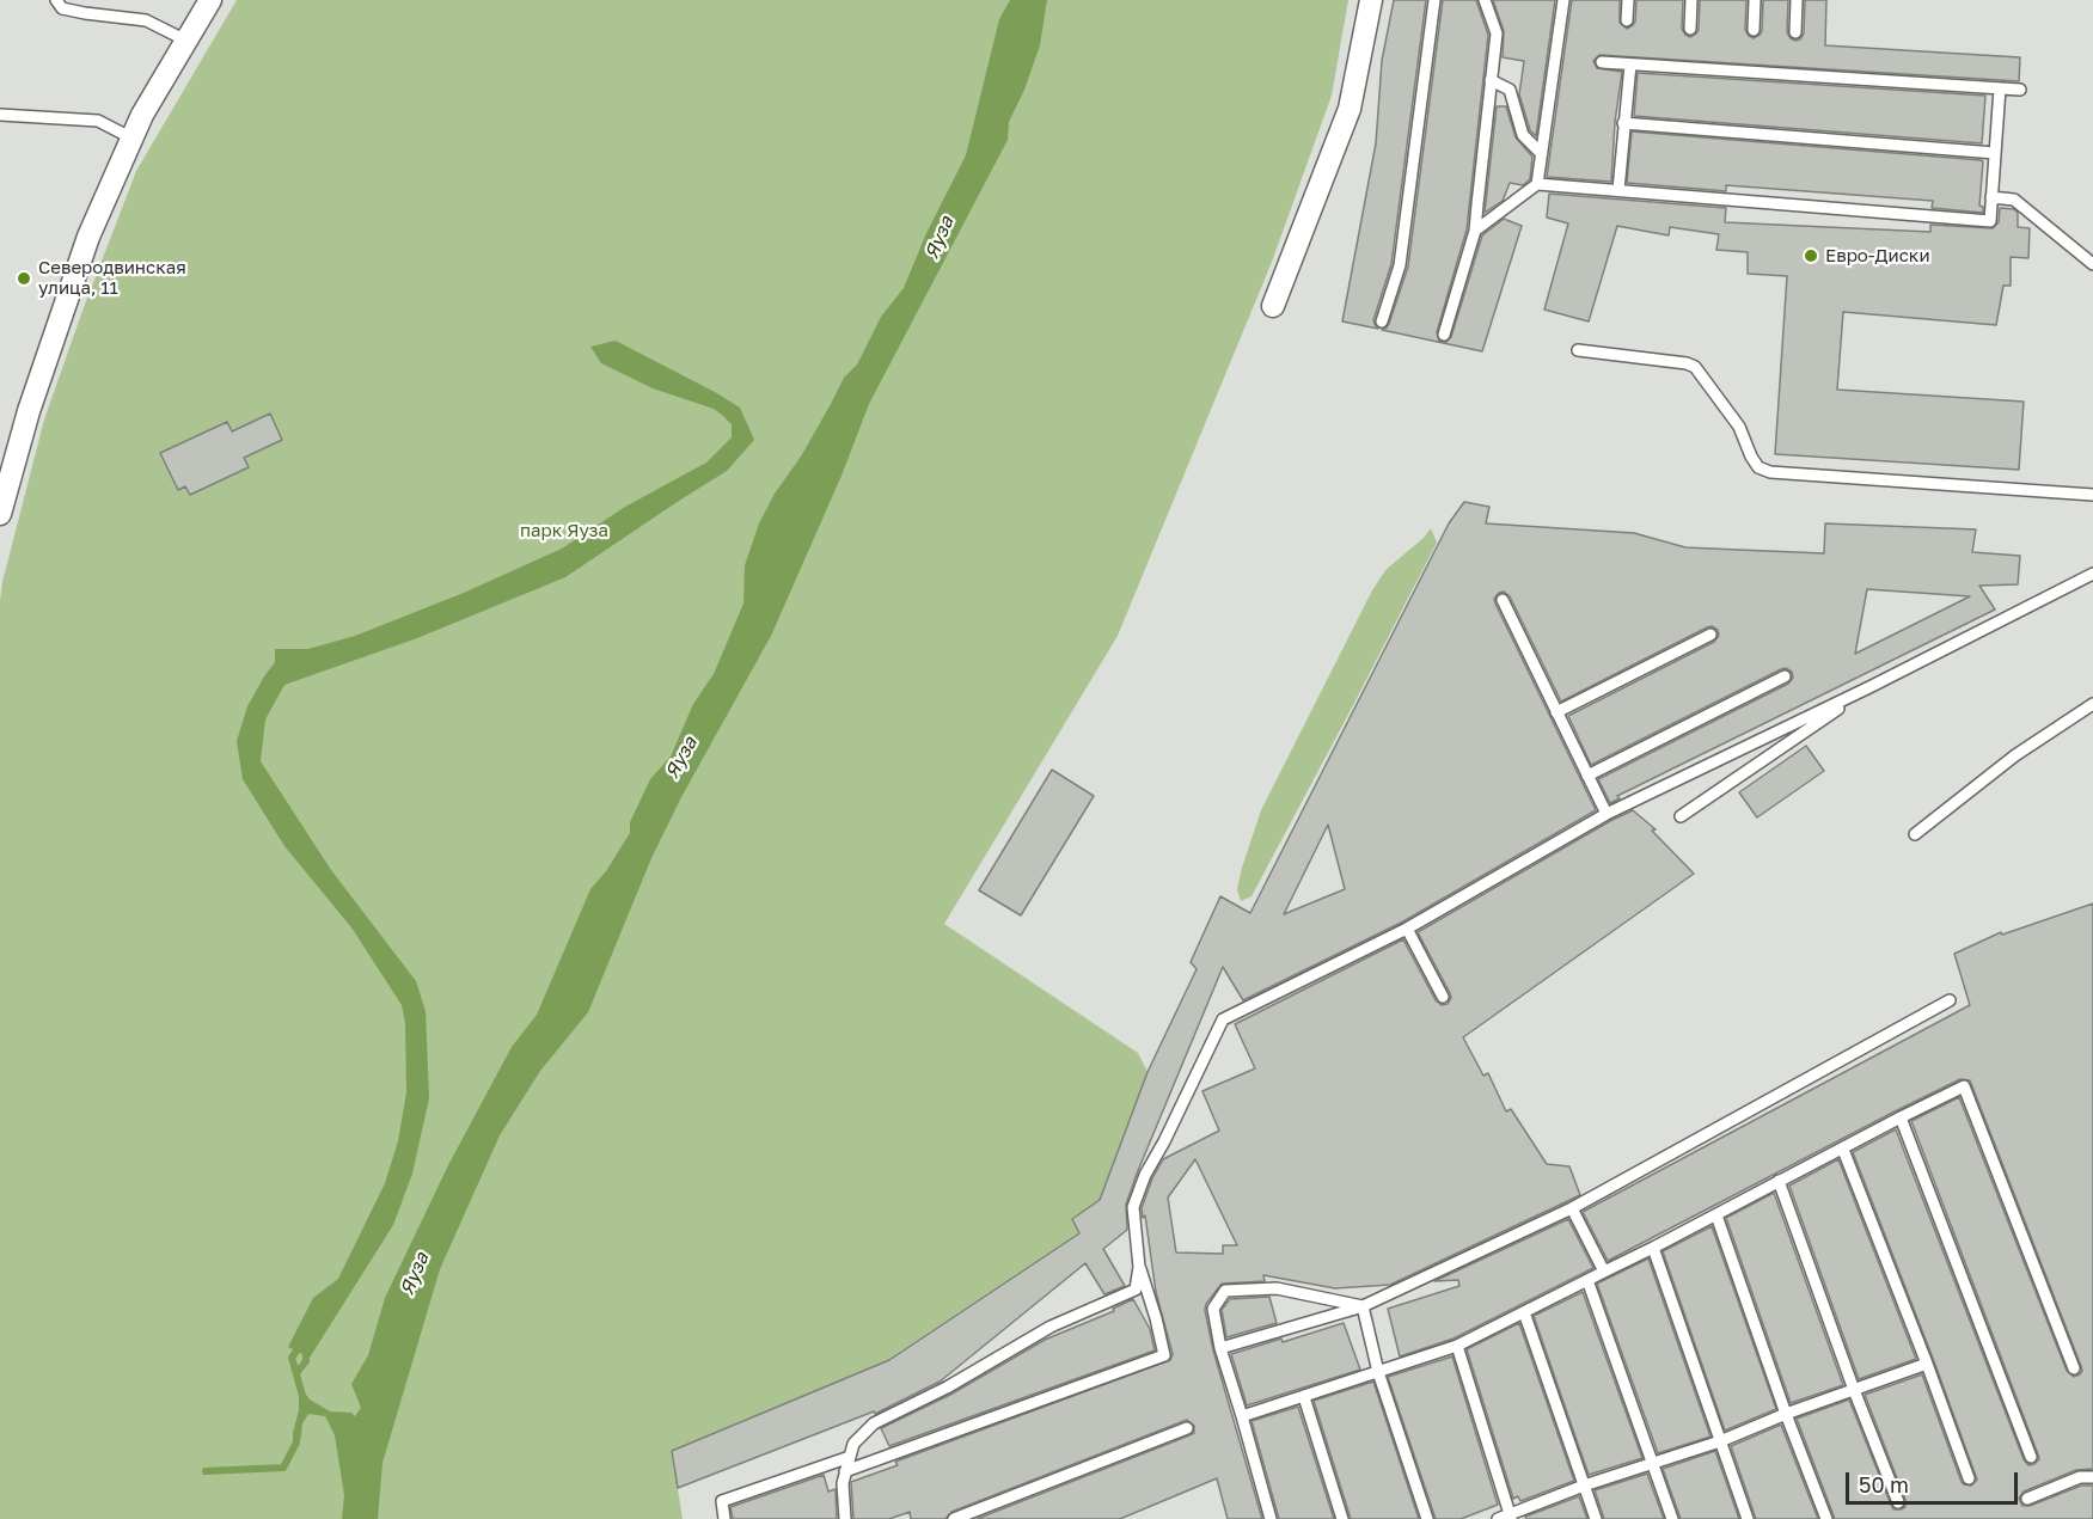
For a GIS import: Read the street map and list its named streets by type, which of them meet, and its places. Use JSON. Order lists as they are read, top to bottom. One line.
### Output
{"water":["Яуза"],"parks":["парк Яуза"],"places":["Евро-Диски","Северодвинская улица, 11"],"scale_bar":"50 m"}
